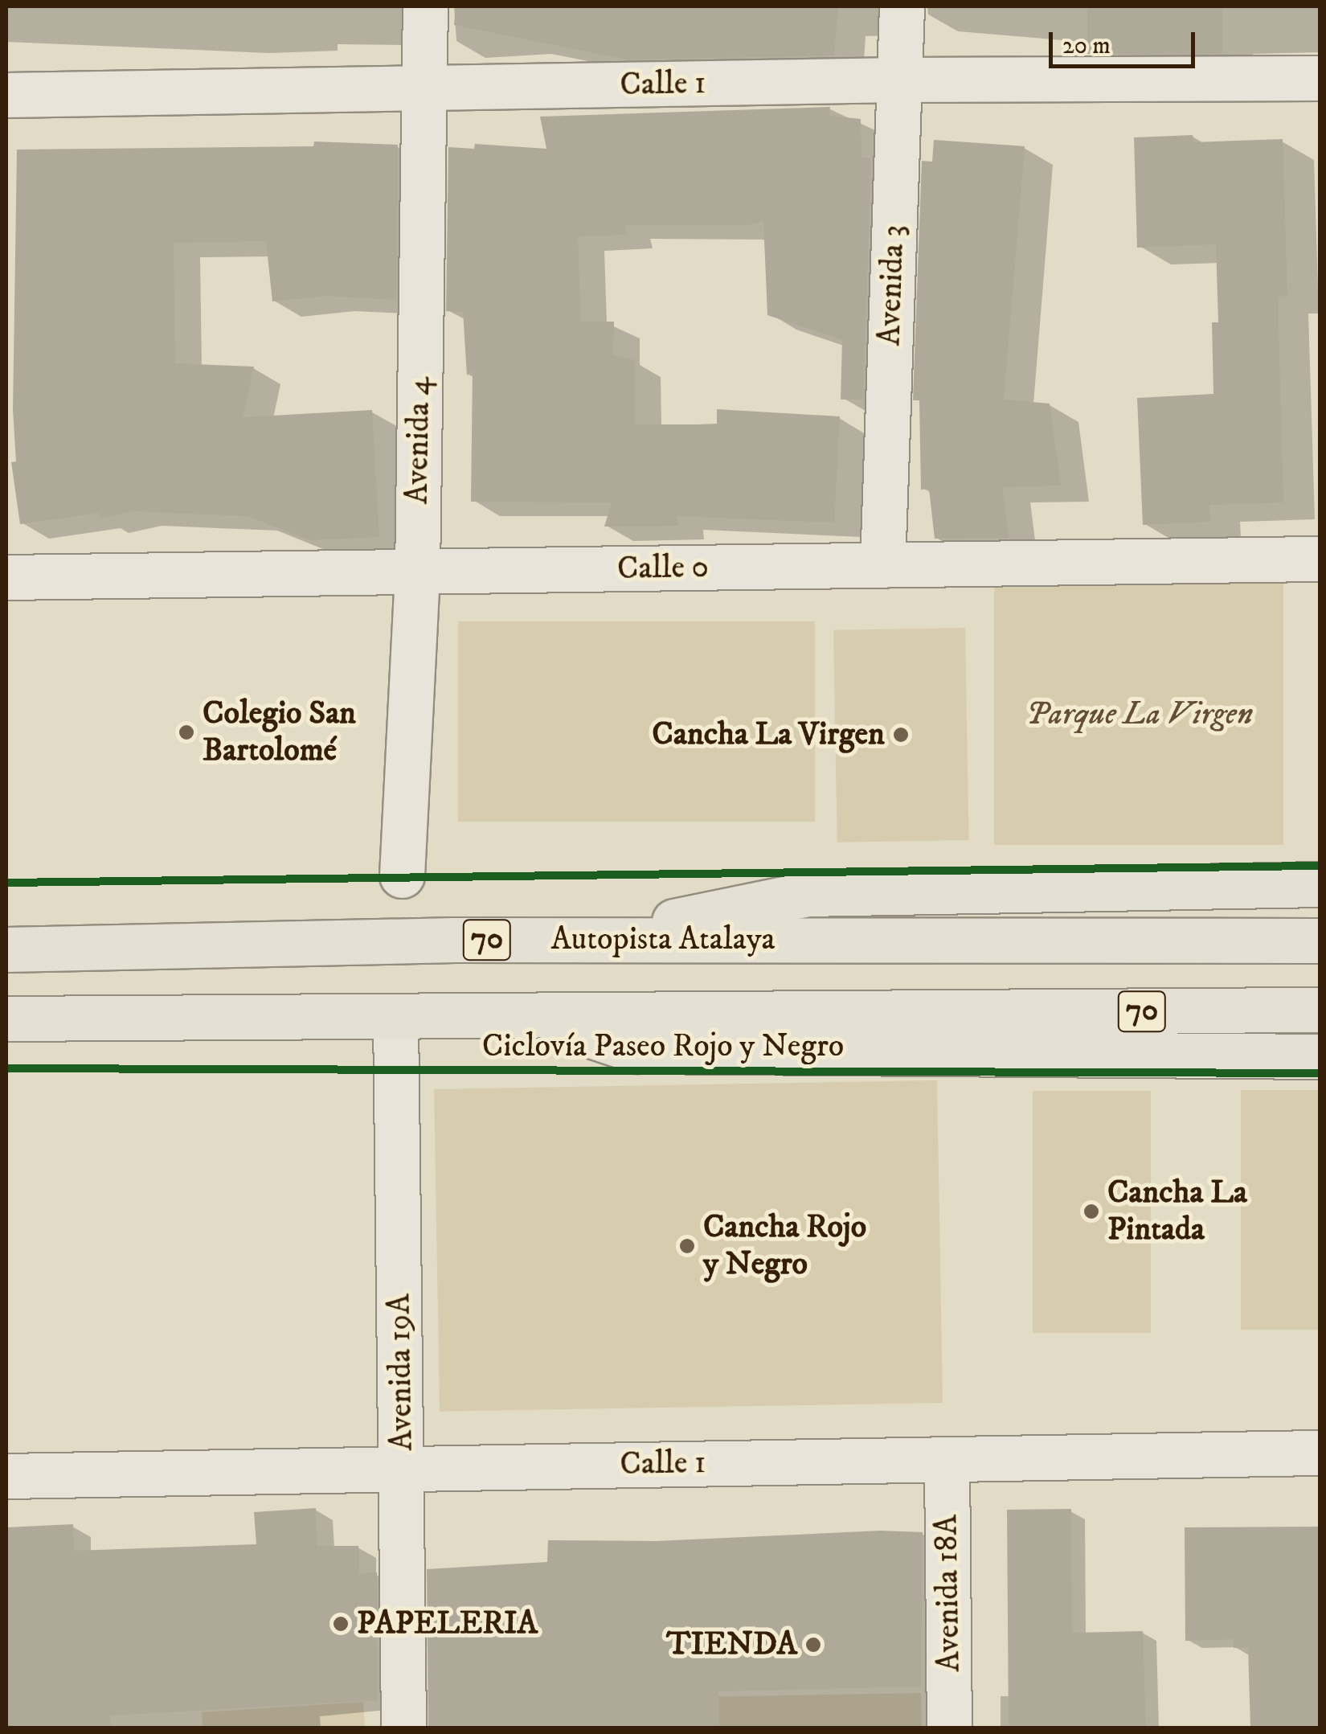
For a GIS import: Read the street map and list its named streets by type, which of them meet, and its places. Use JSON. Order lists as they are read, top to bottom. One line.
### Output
{"streets":{"main road":["70","Autopista Atalaya"],"street":["Calle 1","Avenida 3","Avenida 4","Calle 0","Avenida 19A","Avenida 18A"],"cycle path":["Ciclovía Paseo Rojo y Negro"]},"crossings":[["Calle 1","Avenida 3"],["Calle 1","Avenida 4"],["Calle 1","Avenida 19A"],["Calle 1","Avenida 18A"],["Avenida 3","Calle 0"],["Avenida 4","Calle 0"],["70","Avenida 19A"]],"parks":["Parque La Virgen"],"places":["Colegio San Bartolomé","Cancha La Virgen","Cancha La Pintada","Cancha Rojo y Negro","PAPELERIA","TIENDA"],"scale_bar":"20 m"}
